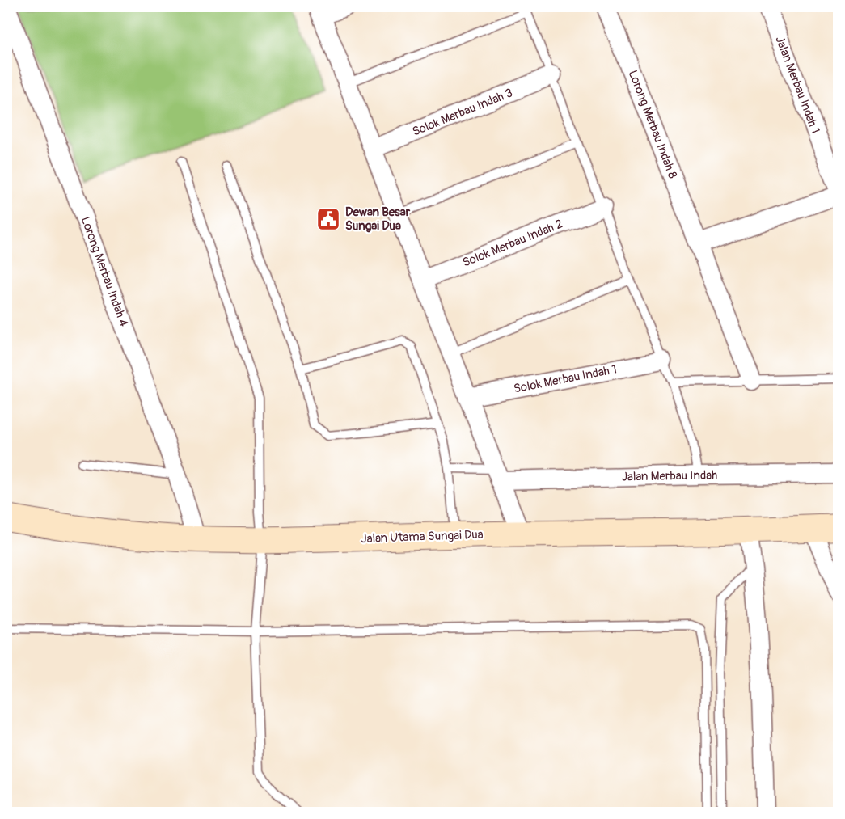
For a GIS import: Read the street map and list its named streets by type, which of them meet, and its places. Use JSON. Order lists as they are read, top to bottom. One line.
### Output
{"streets":{"main road":["Jalan Utama Sungai Dua"],"street":["Jalan Merbau Indah 1","Solok Merbau Indah 3","Lorong Merbau Indah 8","Solok Merbau Indah 2","Lorong Merbau Indah 4","Solok Merbau Indah 1","Jalan Merbau Indah"]},"crossings":[["Lorong Merbau Indah 4","Jalan Utama Sungai Dua"]],"places":{"public building":["Dewan Besar Sungai Dua"]}}
